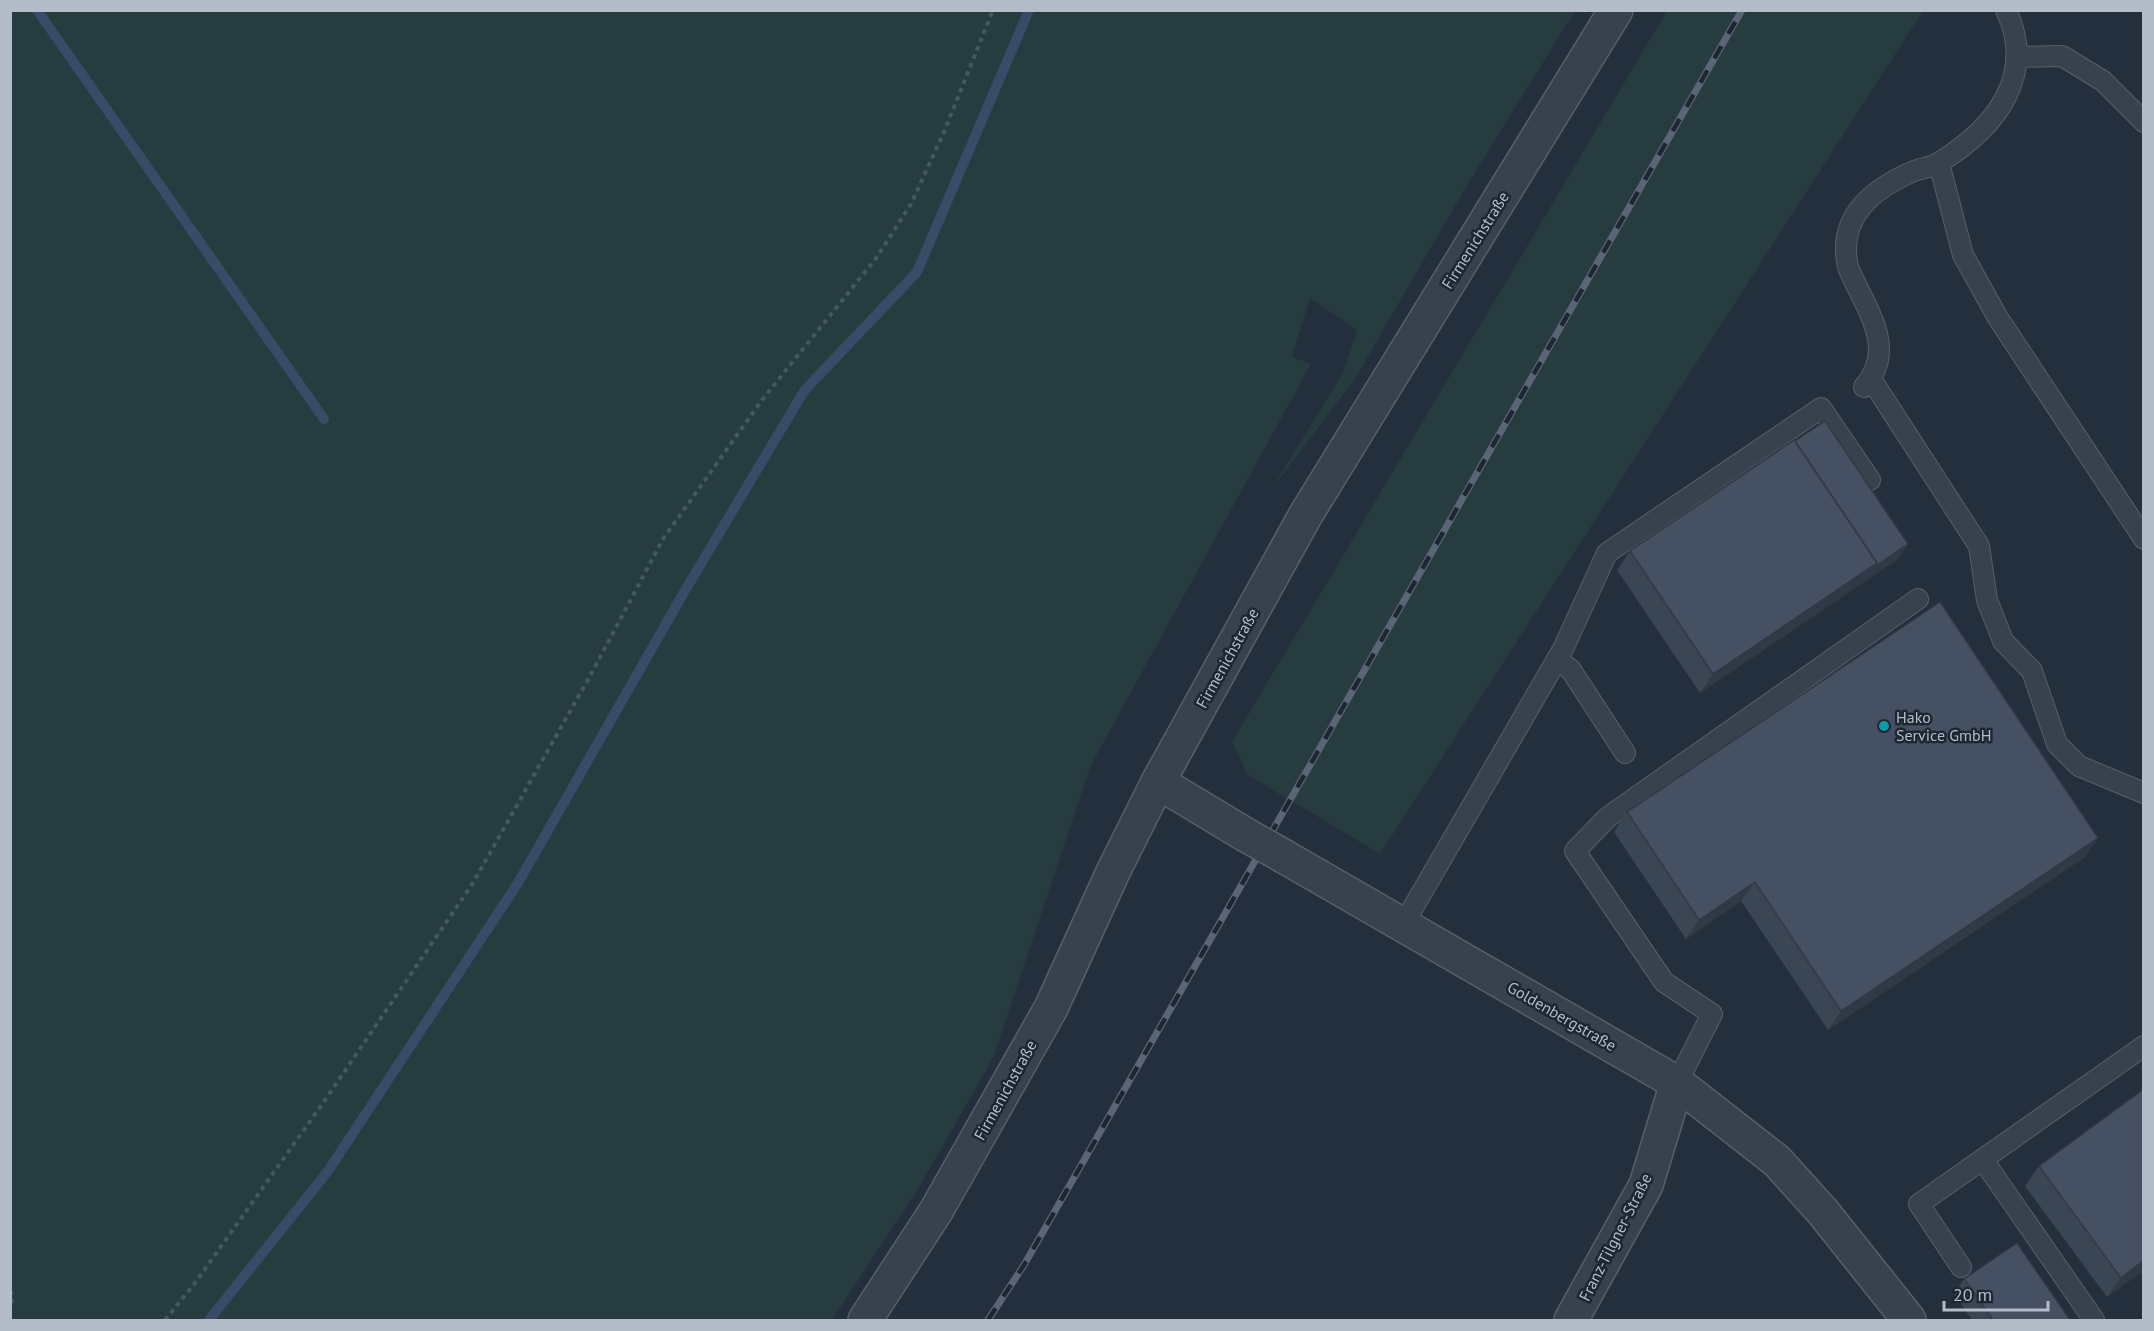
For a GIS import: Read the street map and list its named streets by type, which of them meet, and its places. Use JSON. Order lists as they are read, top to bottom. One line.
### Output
{"streets":{"street":["Firmenichstraße","Goldenbergstraße","Franz-Tilgner-Straße"]},"crossings":[["Firmenichstraße","Goldenbergstraße"],["Goldenbergstraße","Franz-Tilgner-Straße"]],"places":["Hako Service GmbH"],"scale_bar":"20 m"}
